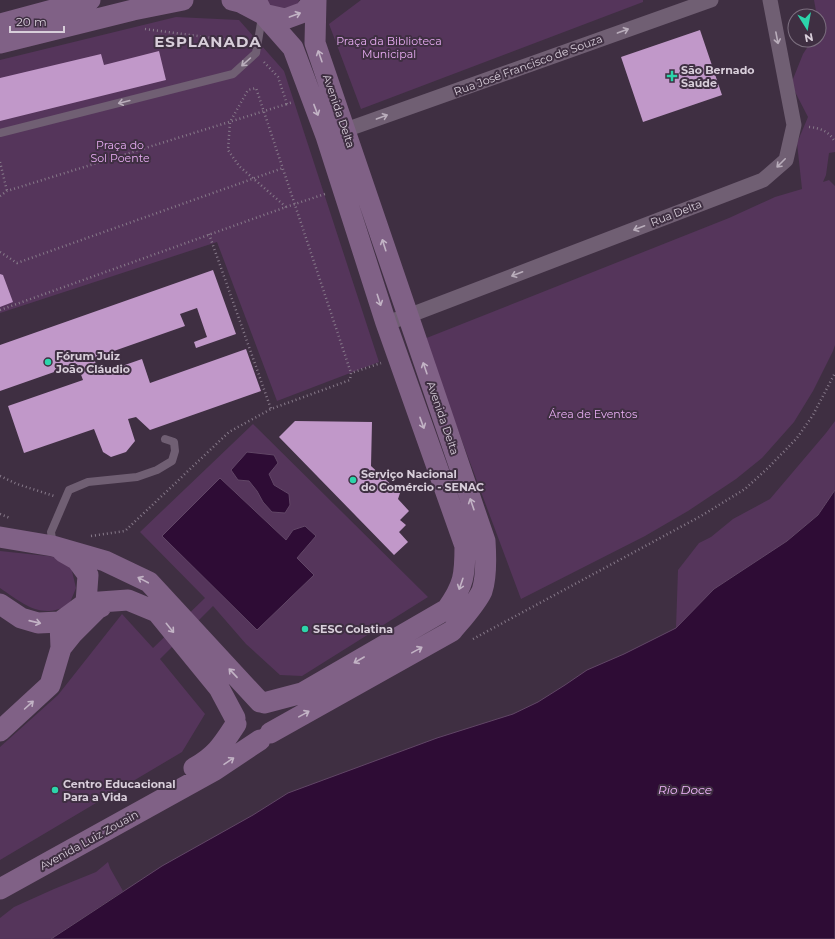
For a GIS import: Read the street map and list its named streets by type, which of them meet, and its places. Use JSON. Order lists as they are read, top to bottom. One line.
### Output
{"streets":{"street":["Rua José Francisco de Souza","Avenida Delta","Rua Delta","Avenida Luiz Zouain"]},"crossings":[["Rua José Francisco de Souza","Avenida Delta"],["Avenida Delta","Rua Delta"],["Avenida Delta","Avenida Luiz Zouain"]],"one_way":["Rua José Francisco de Souza","Rua Delta"],"districts":["ESPLANADA"],"water":["Rio Doce"],"parks":["Praça da Biblioteca Municipal","Praça do Sol Poente","Área de Eventos"],"places":{"health":["São Bernado Saúde"],"other":["Fórum Juiz João Cláudio","Serviço Nacional do Comércio - SENAC","SESC Colatina","Centro Educacional Para a Vida"]},"scale_bar":"20 m","north":"bottom"}
